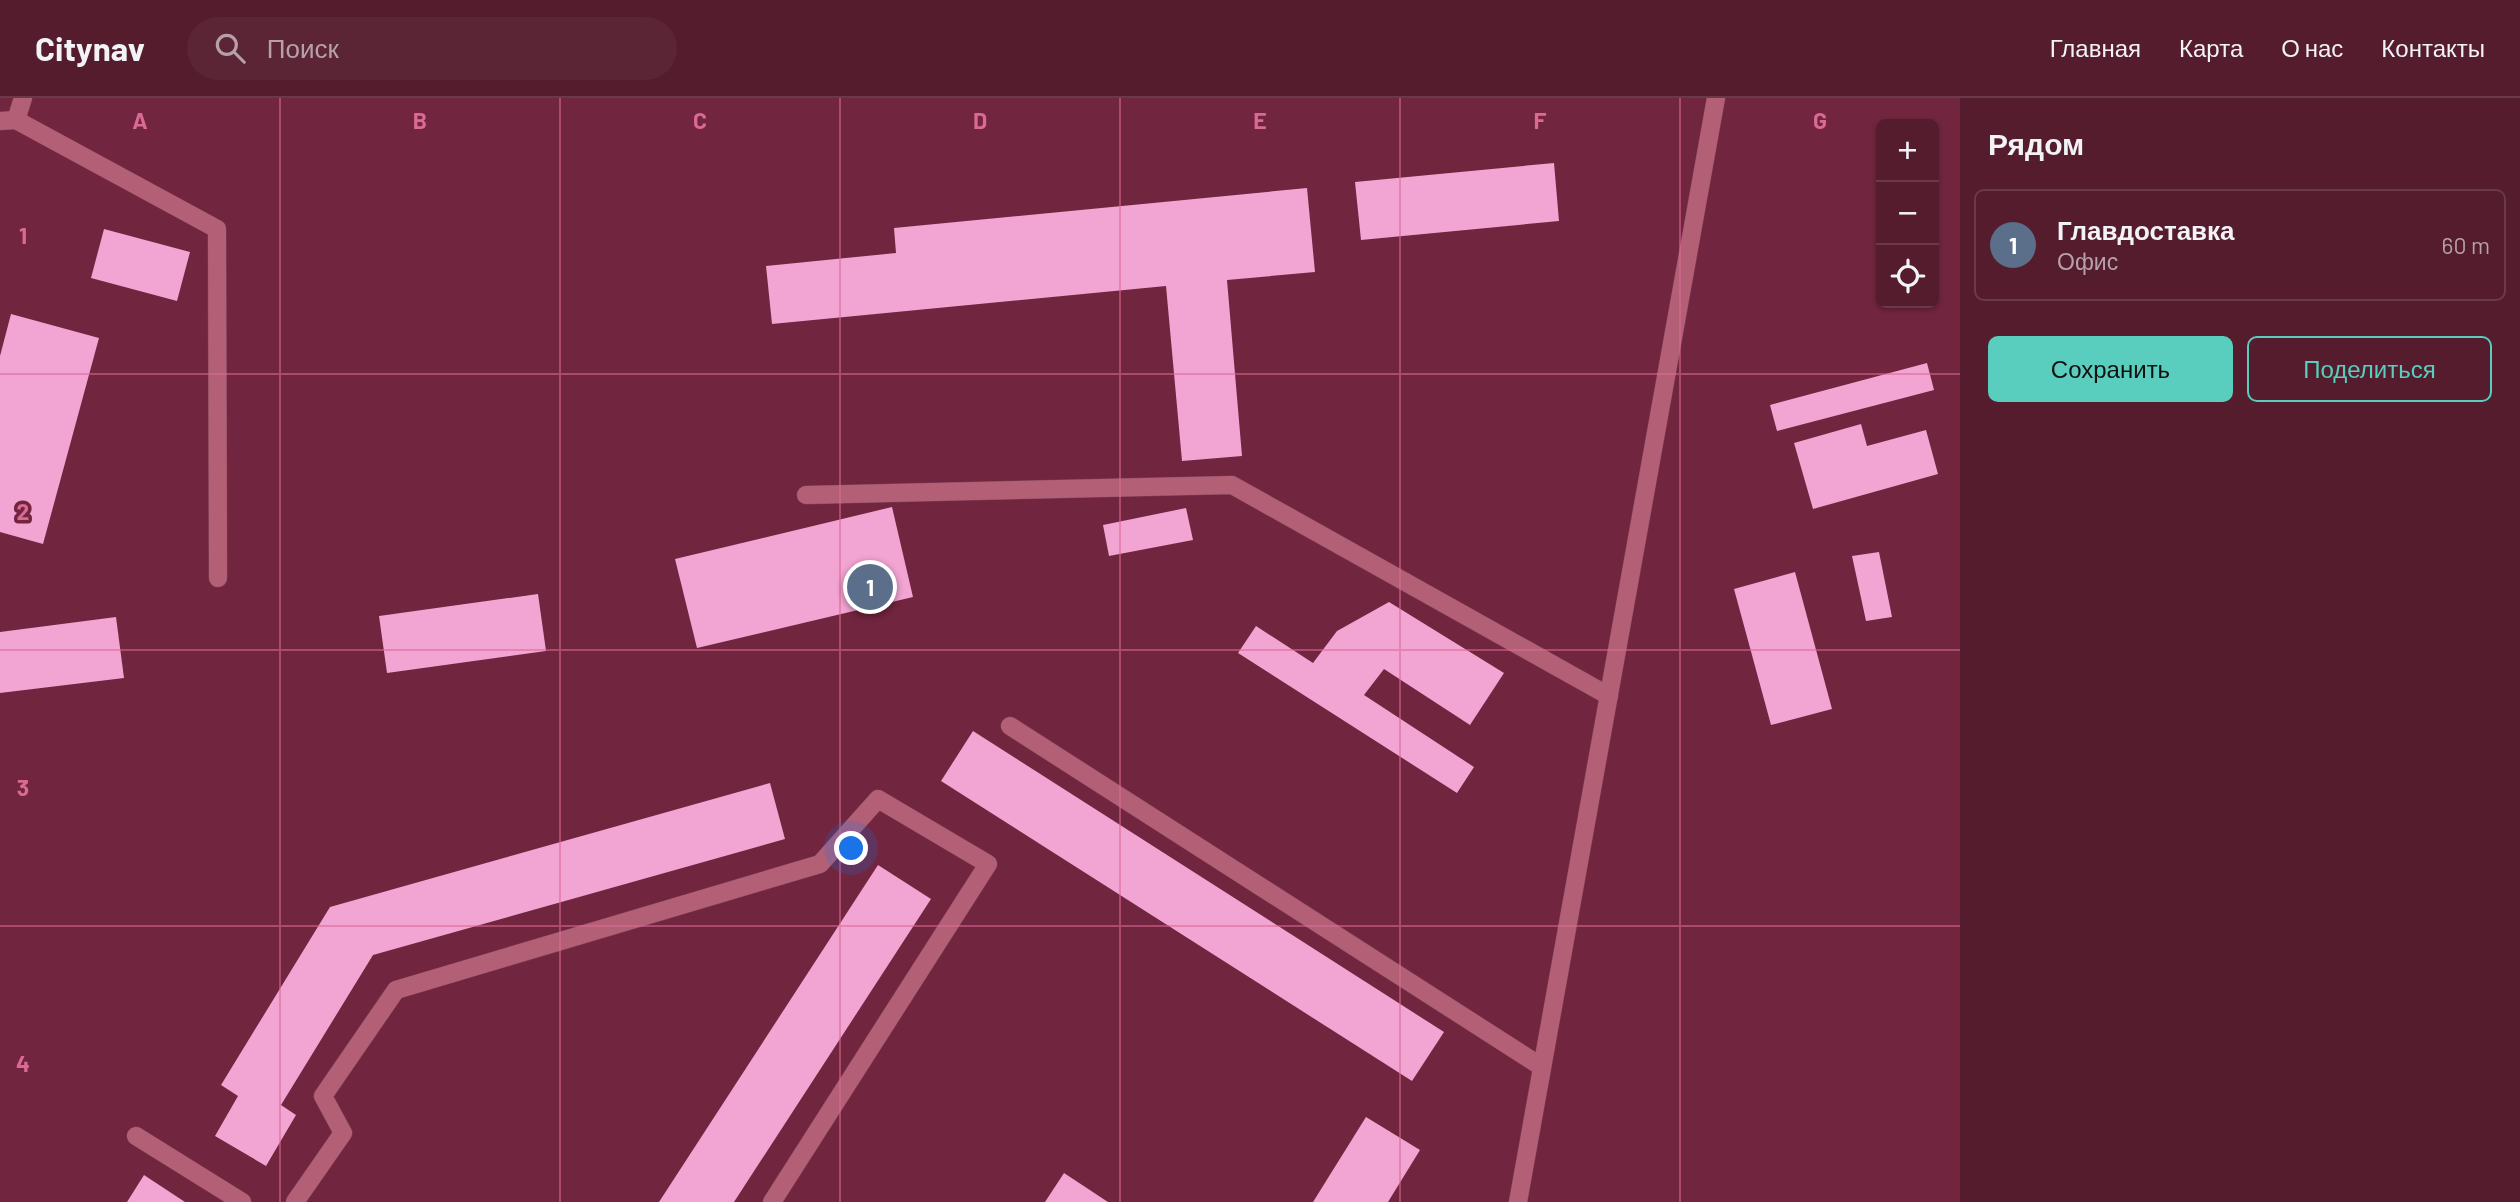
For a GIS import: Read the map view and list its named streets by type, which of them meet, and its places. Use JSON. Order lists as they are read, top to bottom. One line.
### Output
{"page":{"header":"Citynav","search":"Поиск","nav":["Главная","Карта","О нас","Контакты"],"heading":"Рядом","map_buttons":["+","−"],"list":[{"mark":"1","name":"Главдоставка","note":"Офис","value":"60 m"}],"buttons":["Сохранить","Поделиться"],"pins":"1"},"grid":{"columns":["A","B","C","D","E","F","G"],"rows":["1","2","3","4"]}}
